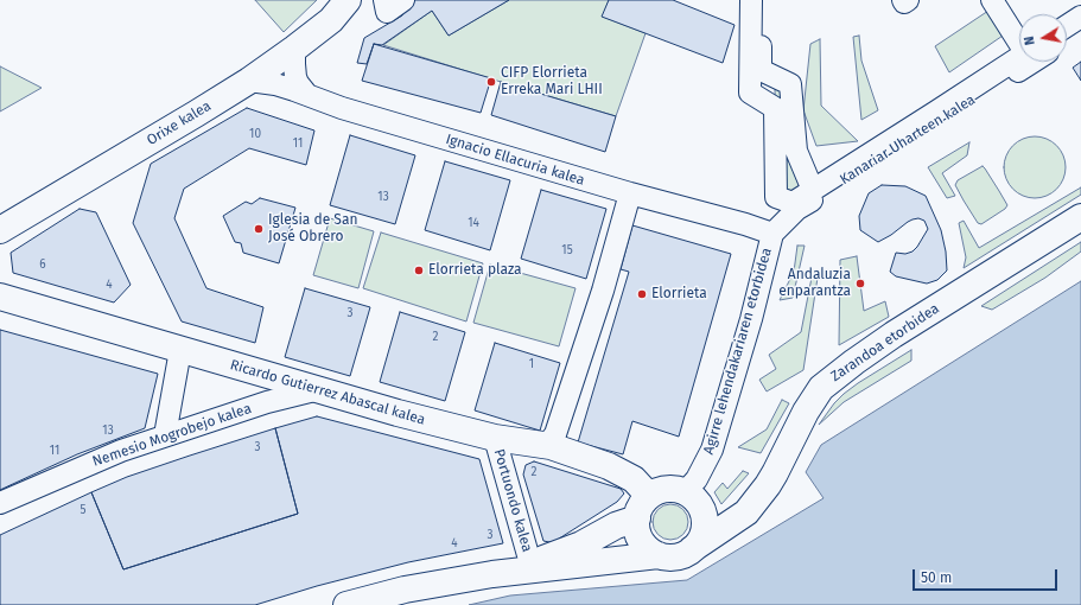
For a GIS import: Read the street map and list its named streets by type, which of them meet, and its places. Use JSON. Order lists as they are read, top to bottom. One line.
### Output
{"streets":{"main road":["Orixe kalea","Zarandoa etorbidea","Ricardo Gutierrez Abascal kalea"],"street":["Kanariar Uharteen kalea","Ignacio Ellacuria kalea","Agirre lehendakariaren etorbidea","Nemesio Mogrobejo kalea","Portuondo kalea"]},"crossings":[["Orixe kalea","Ignacio Ellacuria kalea"],["Kanariar Uharteen kalea","Ignacio Ellacuria kalea"],["Kanariar Uharteen kalea","Agirre lehendakariaren etorbidea"],["Ignacio Ellacuria kalea","Agirre lehendakariaren etorbidea"],["Zarandoa etorbidea","Agirre lehendakariaren etorbidea"],["Zarandoa etorbidea","Ricardo Gutierrez Abascal kalea"],["Agirre lehendakariaren etorbidea","Ricardo Gutierrez Abascal kalea"],["Ricardo Gutierrez Abascal kalea","Nemesio Mogrobejo kalea"],["Ricardo Gutierrez Abascal kalea","Portuondo kalea"]],"places":["CIFP Elorrieta Erreka Mari LHII","Iglesia de San José Obrero","Elorrieta plaza","Andaluzia enparantza","Elorrieta"],"house_numbers":["10","11","13","14","15","6","4","3","2","1","13","3","11","2","5","3","4"],"scale_bar":"50 m","north":"left"}
